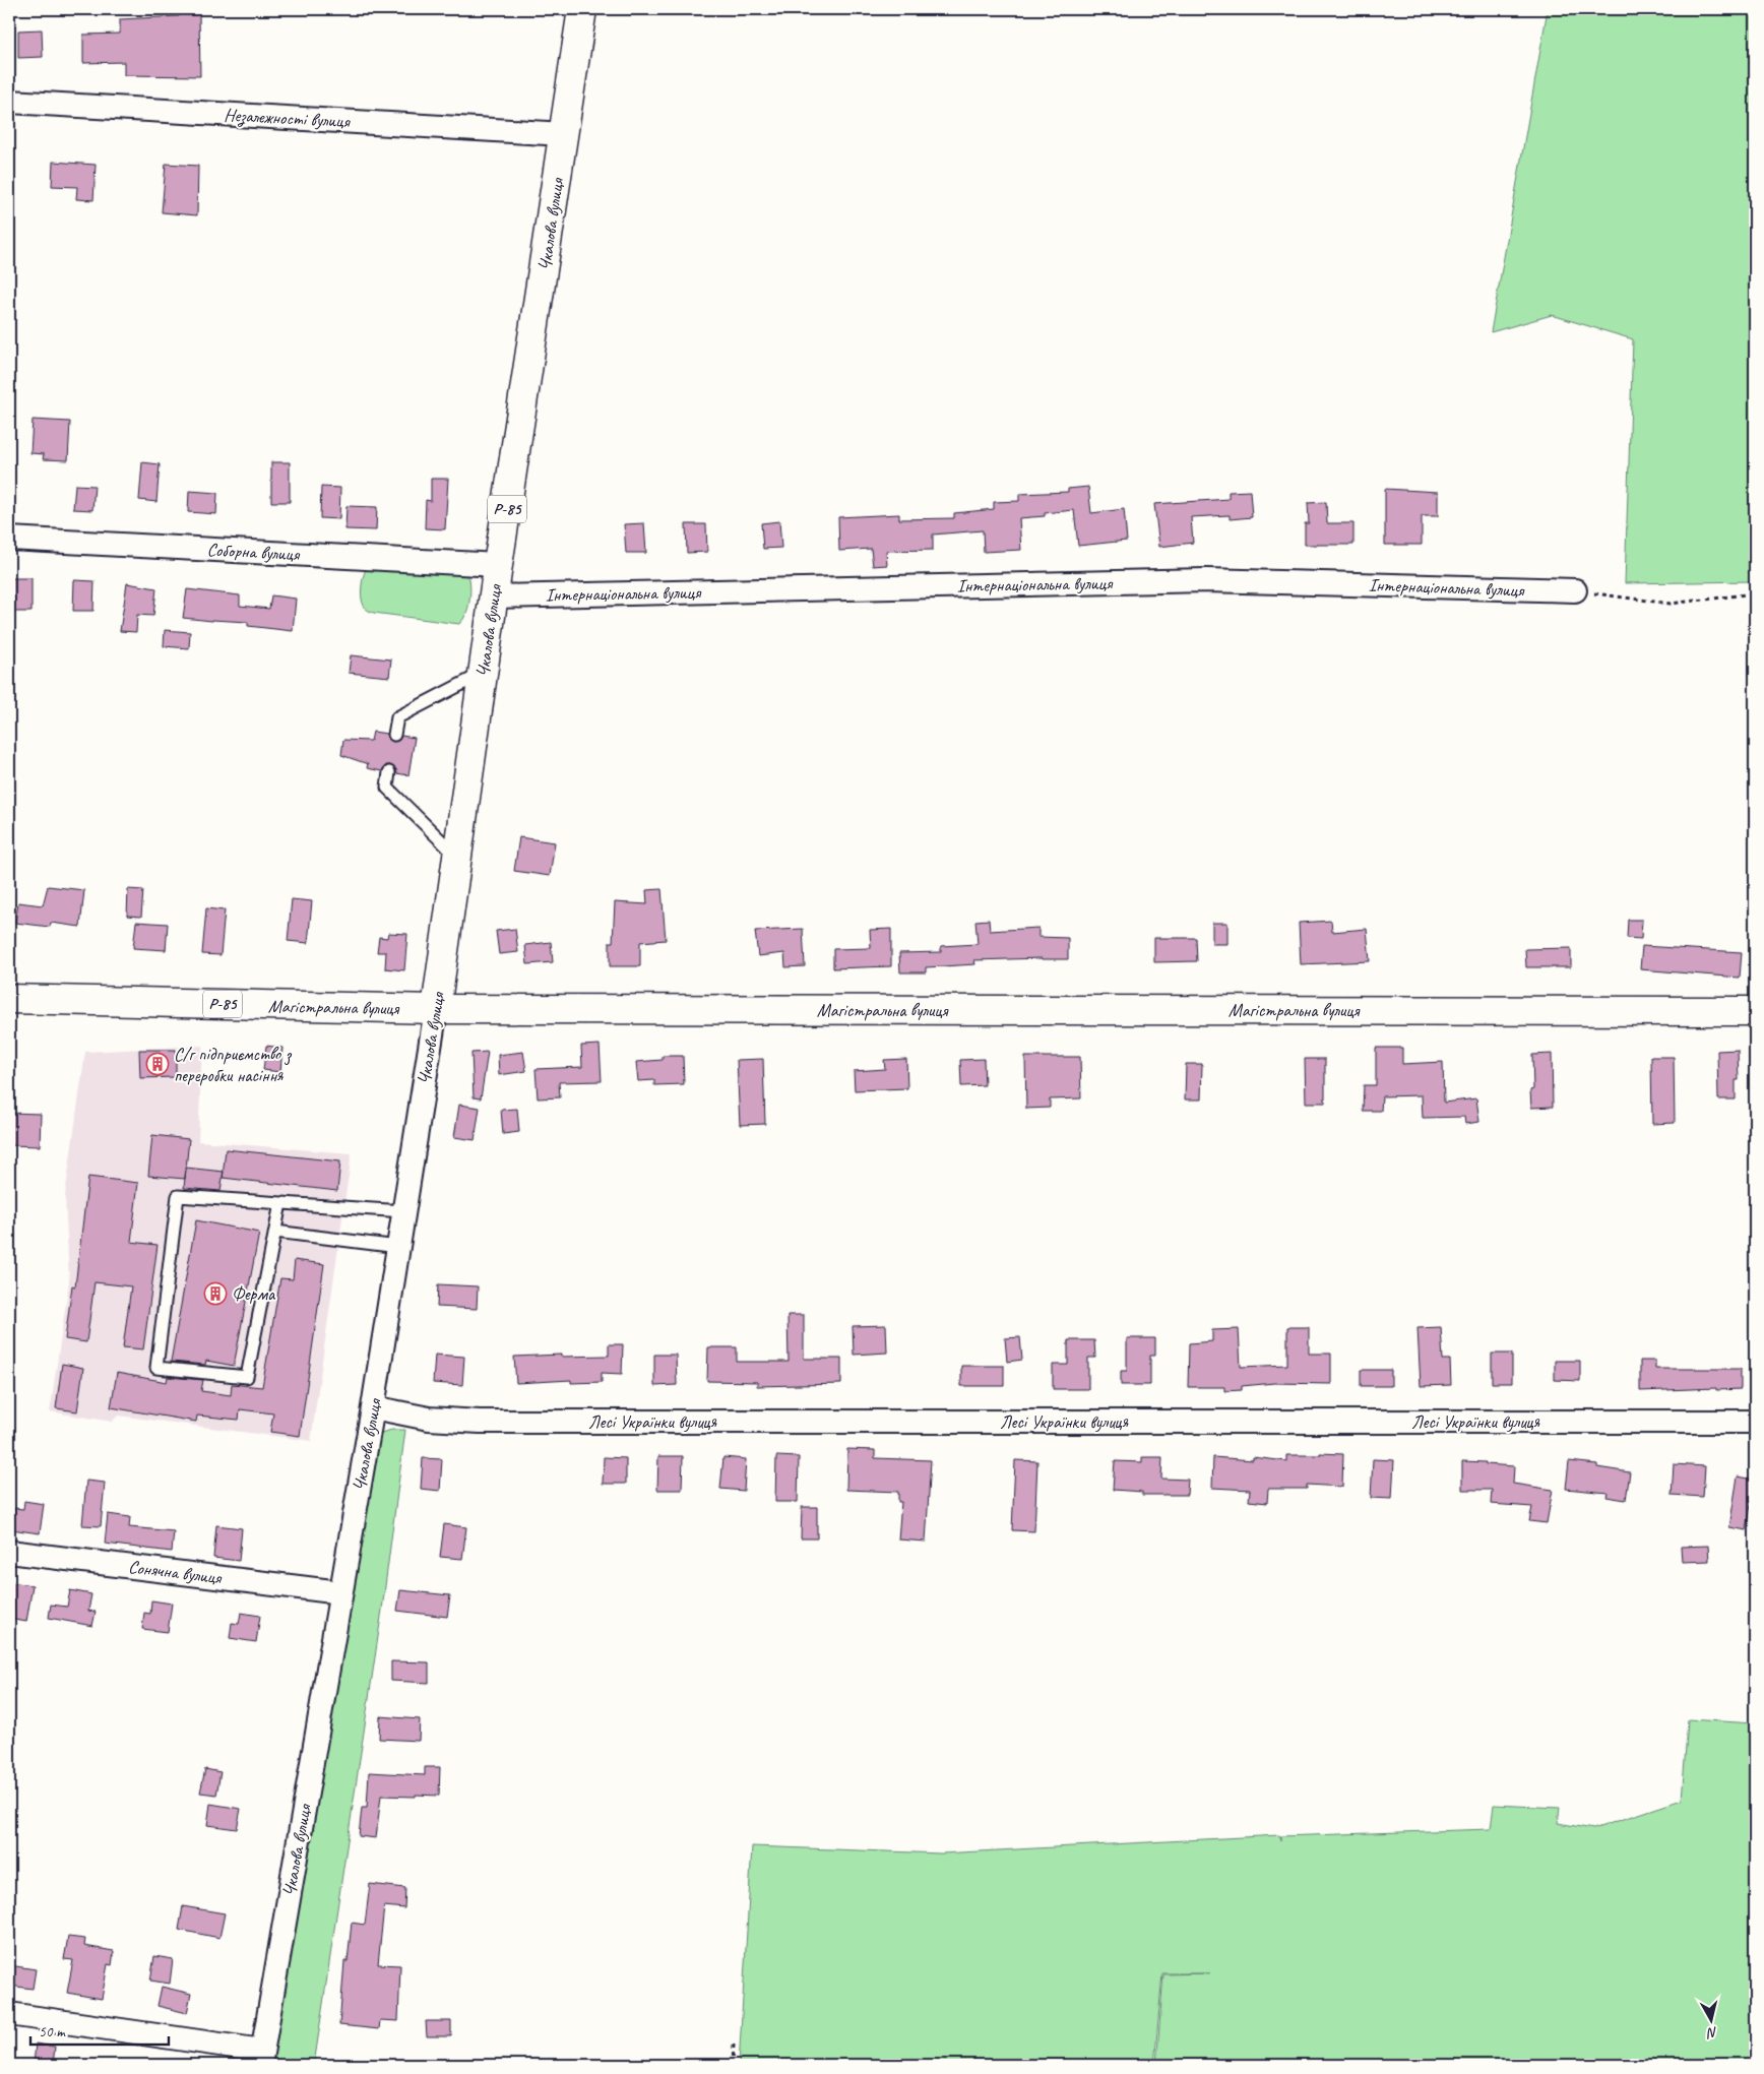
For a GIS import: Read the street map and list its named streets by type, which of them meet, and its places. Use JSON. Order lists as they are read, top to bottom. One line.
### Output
{"streets":{"main road":["Чкалова вулиця","Р-85","Магістральна вулиця"],"street":["Незалежності вулиця","Соборна вулиця","Інтернаціональна вулиця","Лесі Українки вулиця","Сонячна вулиця"]},"crossings":[["Незалежності вулиця","Чкалова вулиця"],["Чкалова вулиця","Соборна вулиця"],["Чкалова вулиця","Інтернаціональна вулиця"],["Чкалова вулиця","Магістральна вулиця"],["Чкалова вулиця","Лесі Українки вулиця"],["Чкалова вулиця","Сонячна вулиця"]],"places":{"building":["С/г підприємство з переробки насіння","Ферма"]},"scale_bar":"50 m","north":"bottom"}
